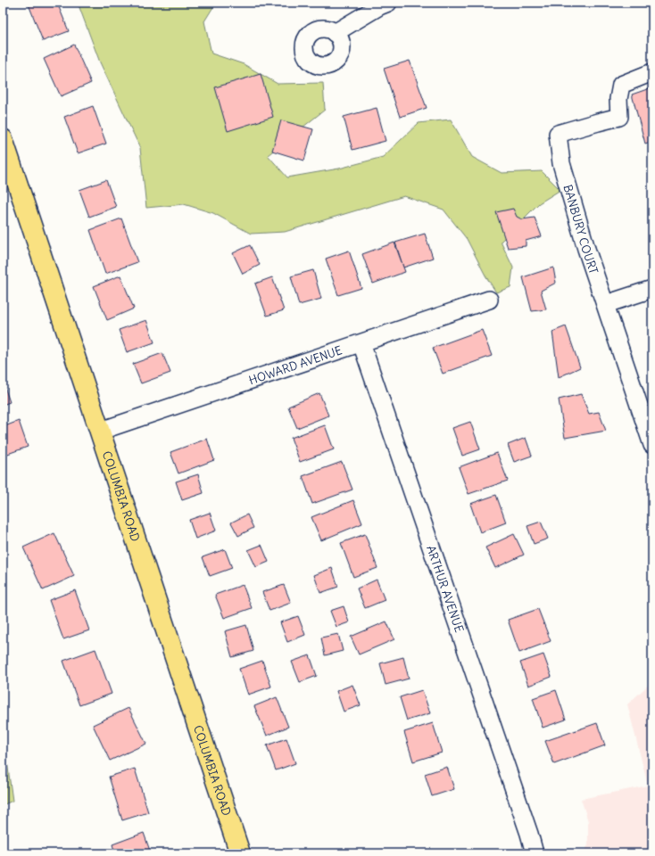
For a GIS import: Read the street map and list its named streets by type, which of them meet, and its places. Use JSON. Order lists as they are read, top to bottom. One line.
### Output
{"streets":{"main road":["COLUMBIA ROAD"],"street":["BANBURY COURT","HOWARD AVENUE","ARTHUR AVENUE"]},"crossings":[["HOWARD AVENUE","COLUMBIA ROAD"],["HOWARD AVENUE","ARTHUR AVENUE"]]}
